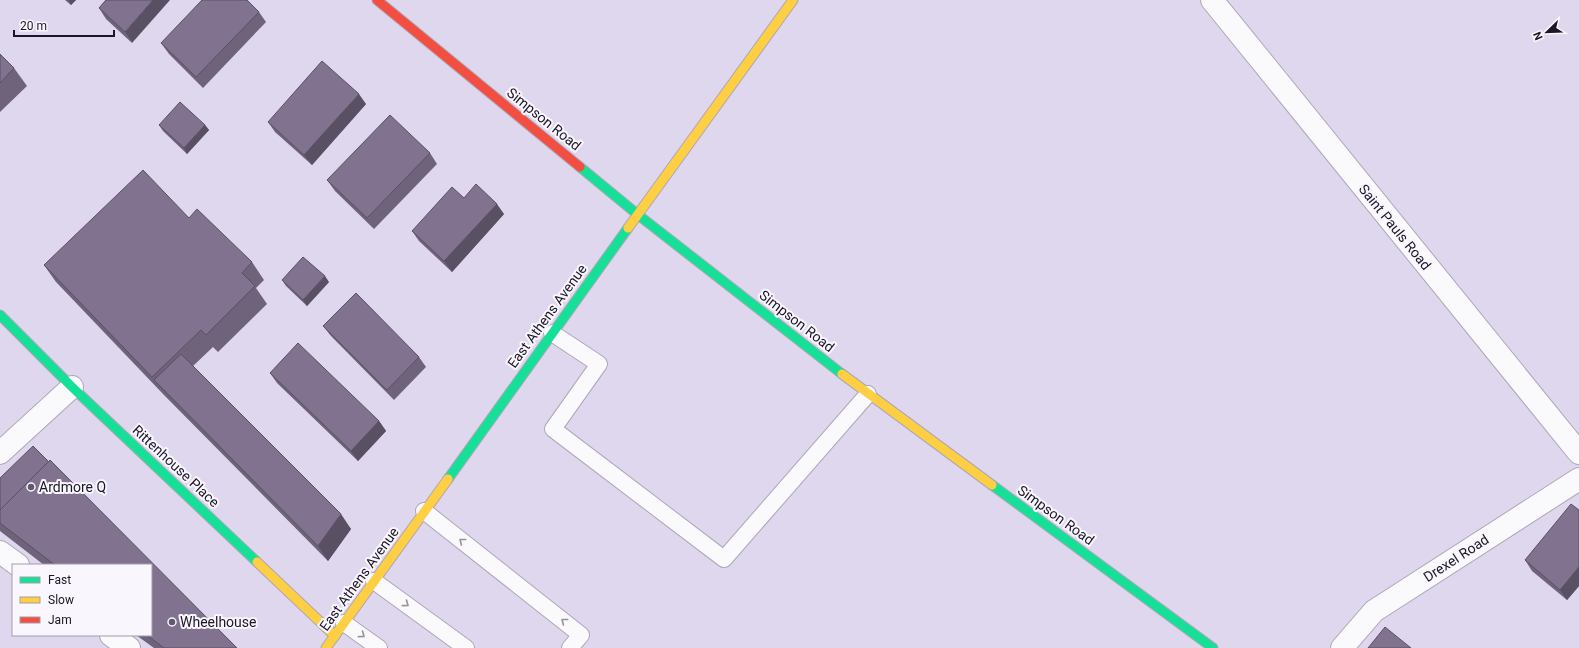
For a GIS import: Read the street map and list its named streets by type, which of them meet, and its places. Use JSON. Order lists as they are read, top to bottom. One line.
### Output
{"streets":{"street":["Simpson Road","Saint Pauls Road","East Athens Avenue","Rittenhouse Place","Drexel Road"]},"crossings":[["Simpson Road","East Athens Avenue"],["East Athens Avenue","Rittenhouse Place"]],"places":["Ardmore Q","Wheelhouse"],"legend":["Fast","Slow","Jam"],"scale_bar":"20 m","north":"bottom left"}
